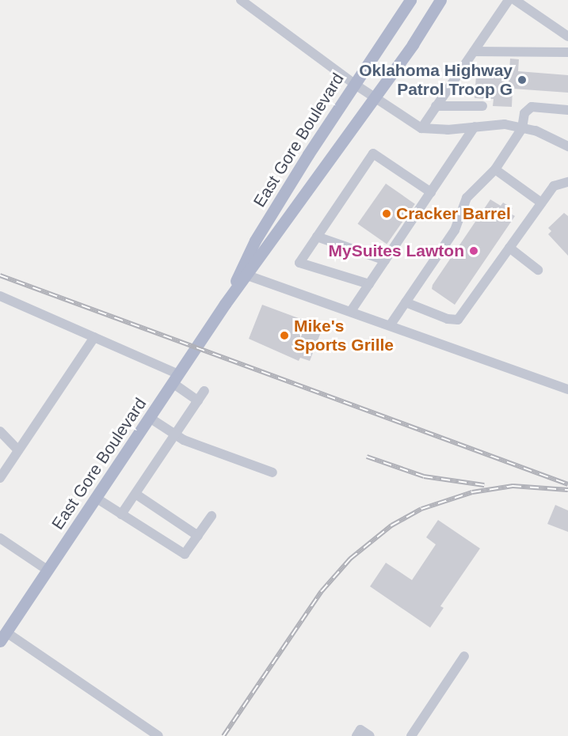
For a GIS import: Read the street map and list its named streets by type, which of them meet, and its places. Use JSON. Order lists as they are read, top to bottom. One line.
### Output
{"streets":{"main road":["East Gore Boulevard"]},"places":["Oklahoma Highway Patrol Troop G","Cracker Barrel","MySuites Lawton","Mike's Sports Grille"]}
